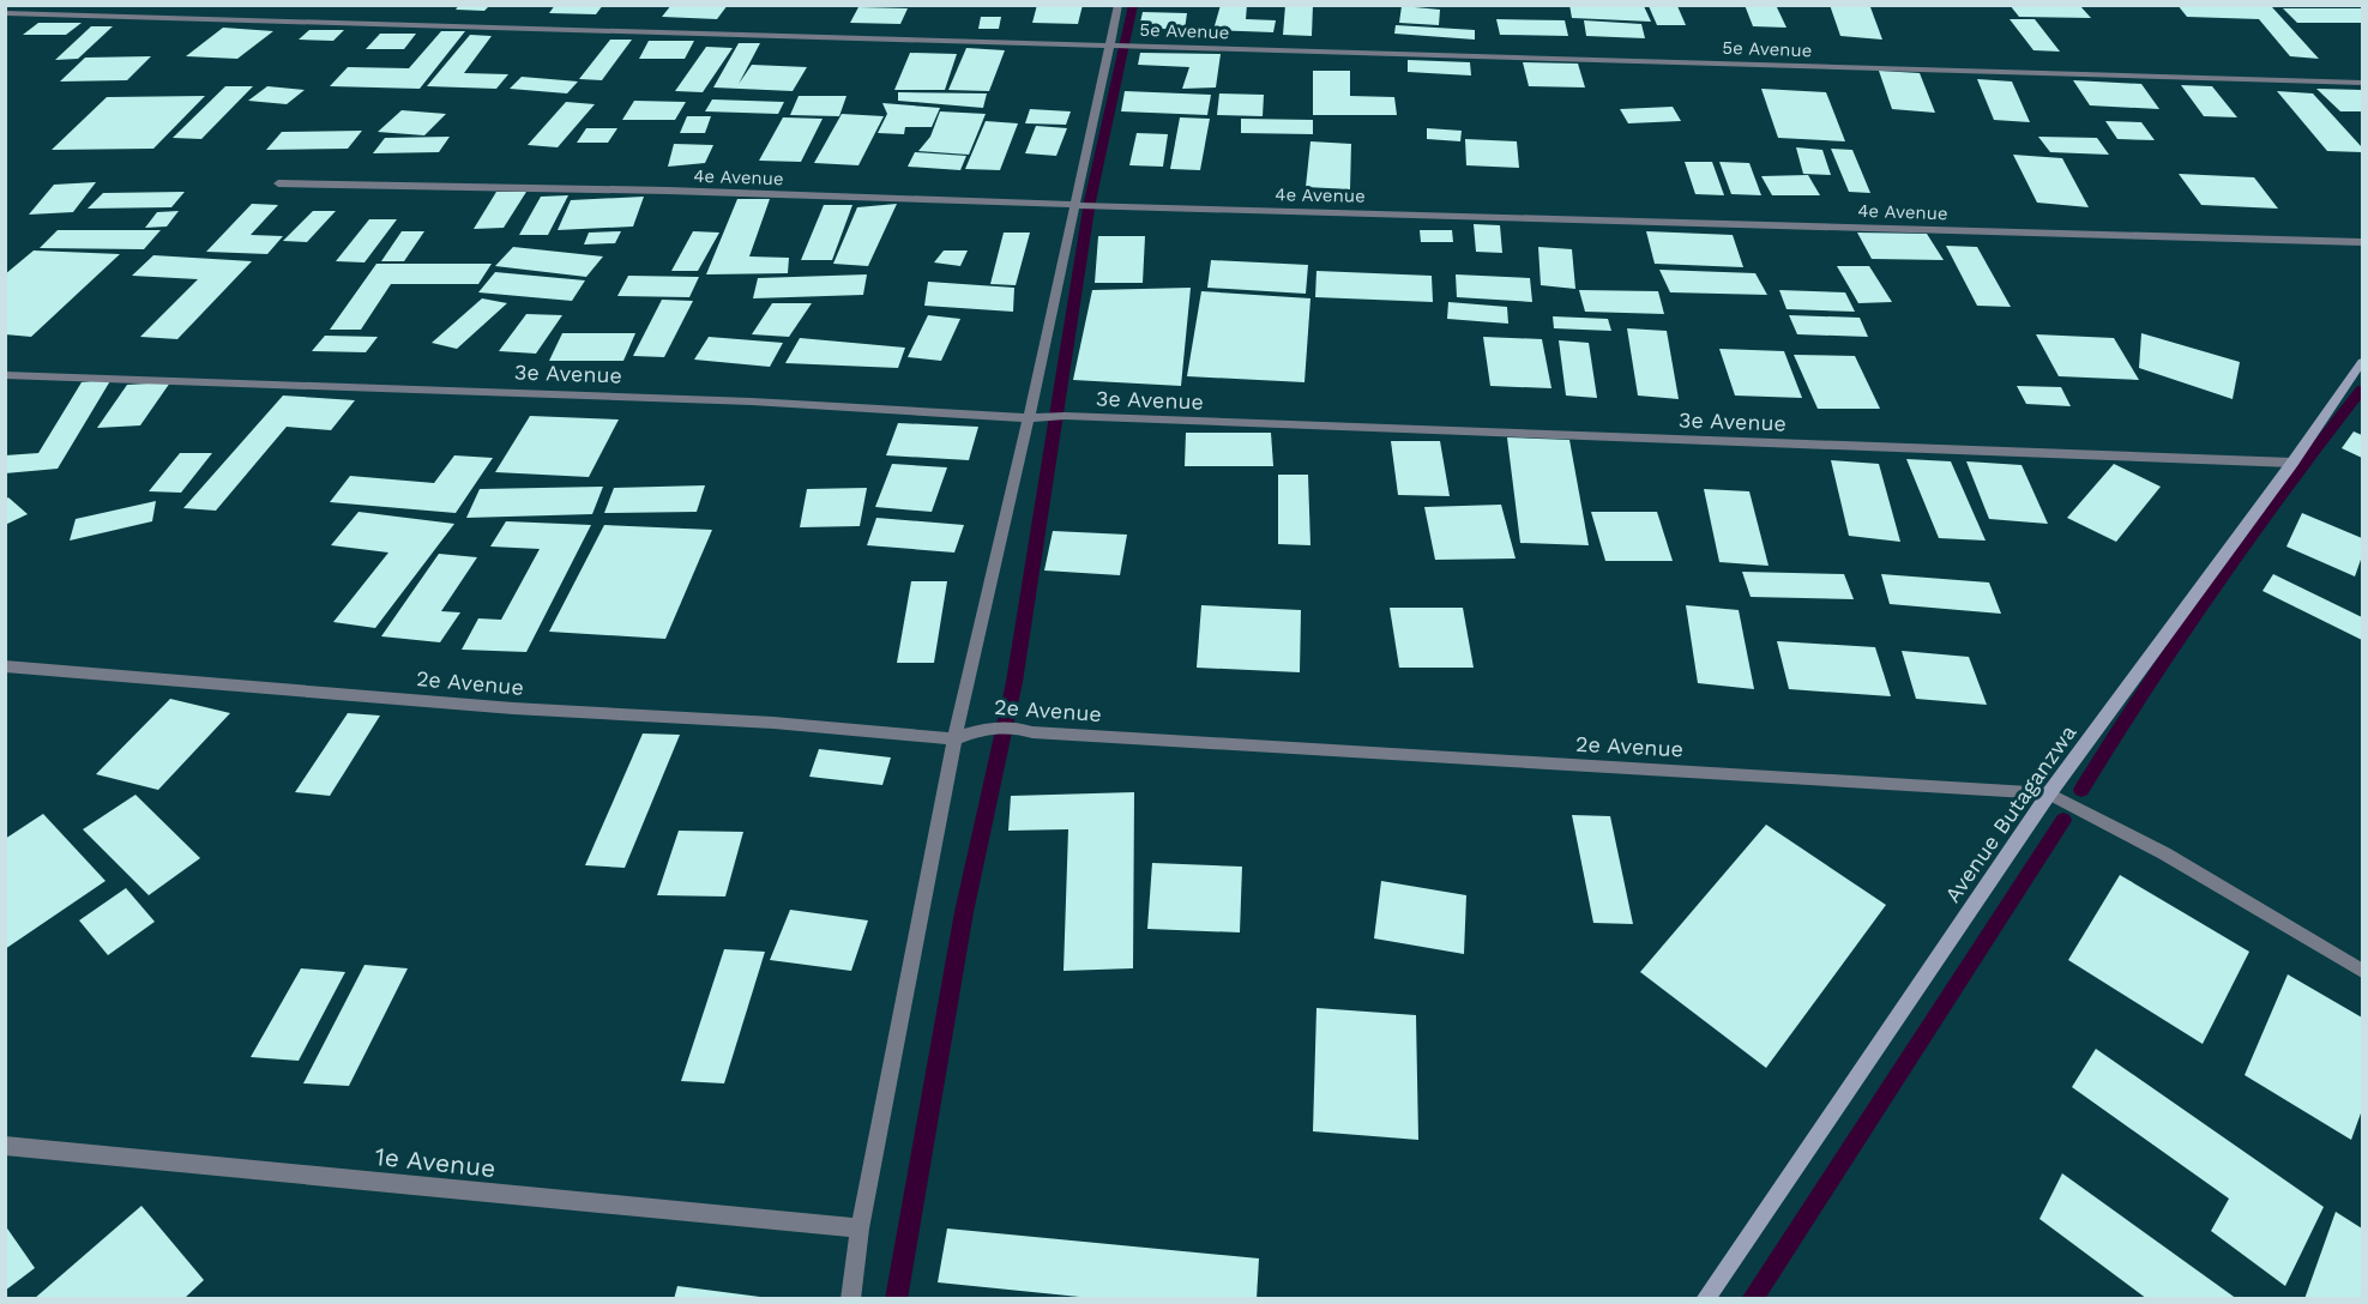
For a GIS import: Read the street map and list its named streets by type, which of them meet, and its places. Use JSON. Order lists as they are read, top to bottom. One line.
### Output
{"streets":{"street":["5e Avenue","4e Avenue","3e Avenue","2e Avenue","Avenue Butaganzwa","1e Avenue"]},"crossings":[["3e Avenue","Avenue Butaganzwa"],["2e Avenue","Avenue Butaganzwa"]]}
